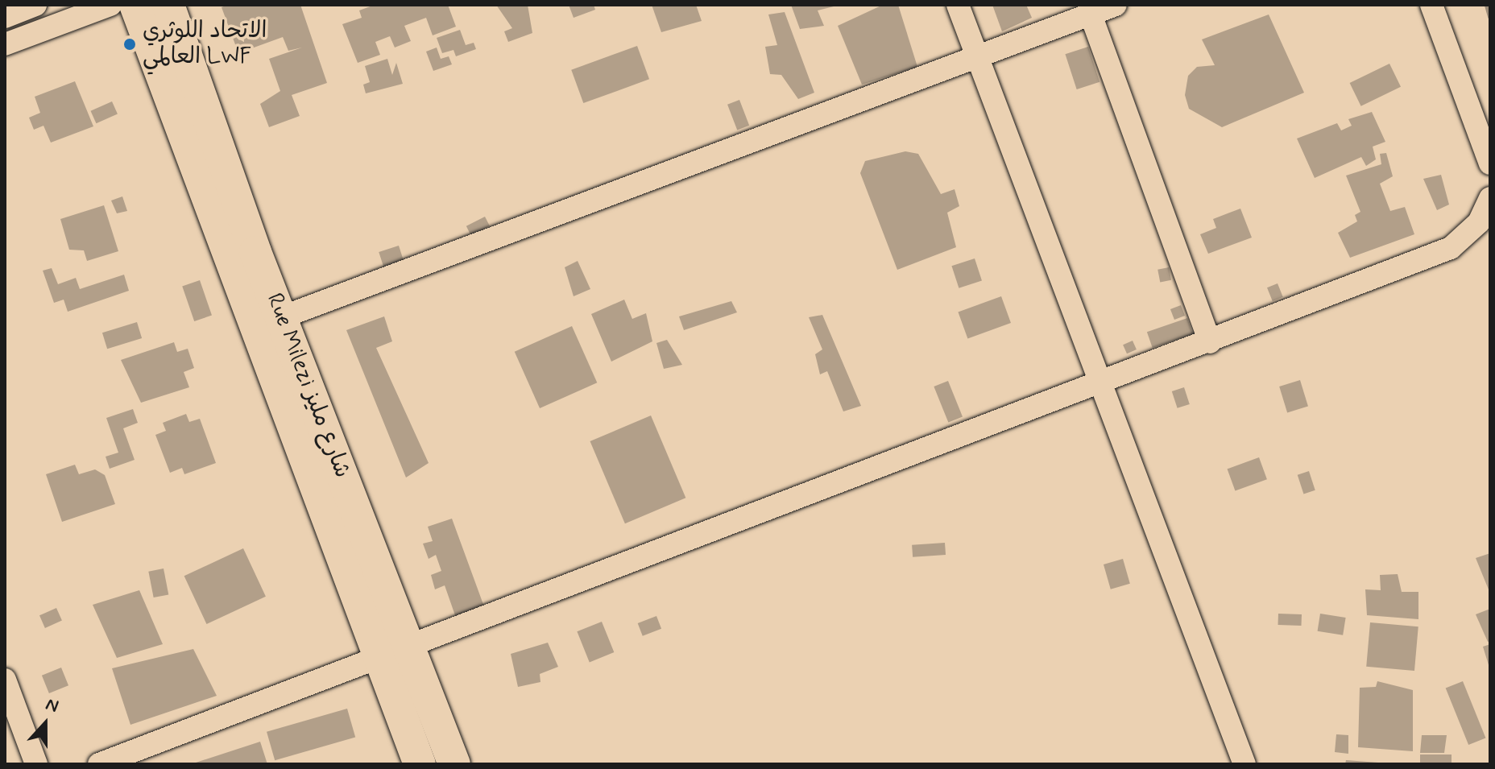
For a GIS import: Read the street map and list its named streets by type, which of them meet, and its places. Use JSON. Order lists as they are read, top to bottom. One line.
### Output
{"streets":{"street":["Rue Milezi شارع مليز"]},"places":["الاتحاد اللوثري العالمي LWF"],"north":"top"}
